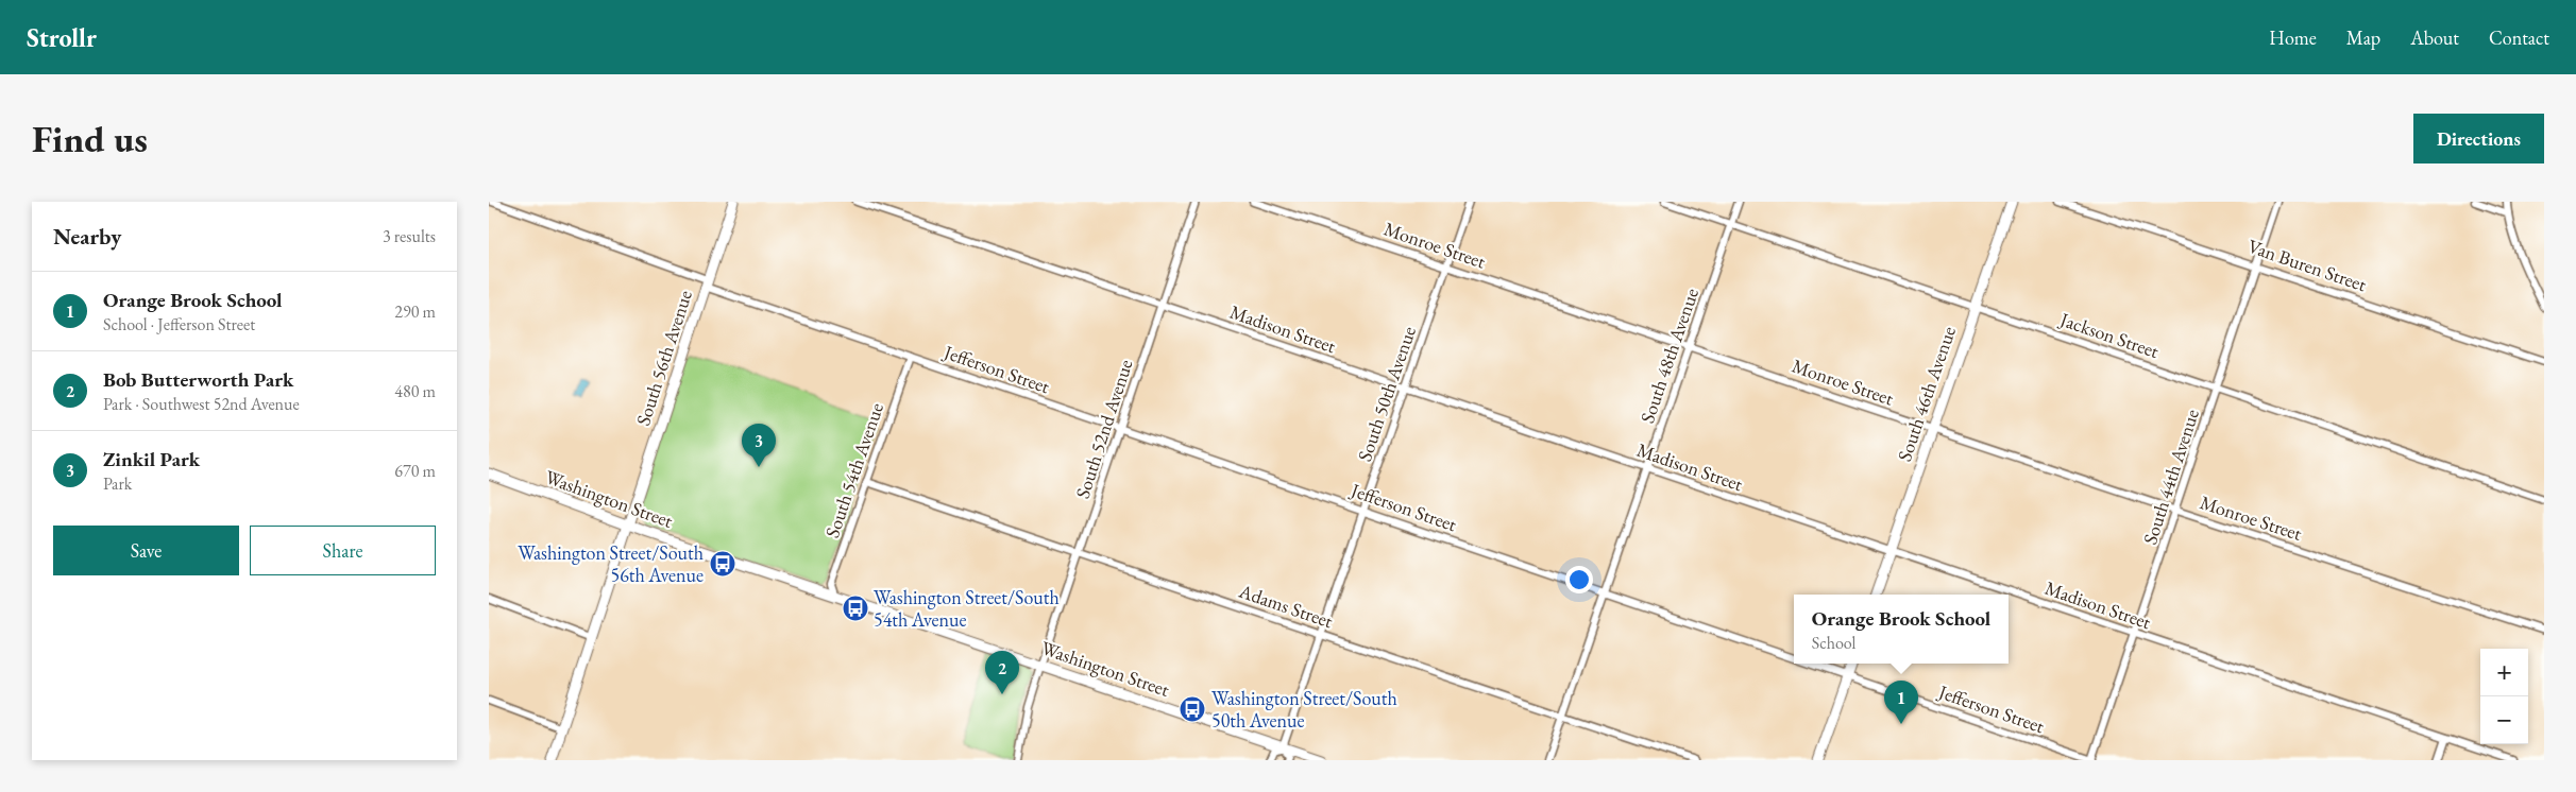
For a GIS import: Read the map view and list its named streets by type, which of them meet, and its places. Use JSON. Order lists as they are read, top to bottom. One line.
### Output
{"streets":{"street":["Monroe Street","Van Buren Street","Madison Street","Jackson Street","South 48th Avenue","South 56th Avenue","Jefferson Street","South 50th Avenue","South 46th Avenue","South 52nd Avenue","South 54th Avenue","South 44th Avenue","Washington Street","Adams Street"]},"crossings":[["Monroe Street","South 48th Avenue"],["Monroe Street","South 50th Avenue"],["Monroe Street","South 46th Avenue"],["Monroe Street","South 44th Avenue"],["Van Buren Street","South 44th Avenue"],["Madison Street","South 48th Avenue"],["Madison Street","South 50th Avenue"],["Madison Street","South 46th Avenue"],["Madison Street","South 52nd Avenue"],["Madison Street","South 44th Avenue"],["Jackson Street","South 48th Avenue"],["Jackson Street","South 46th Avenue"],["Jackson Street","South 44th Avenue"],["South 48th Avenue","Jefferson Street"],["South 48th Avenue","Adams Street"],["South 56th Avenue","Jefferson Street"],["South 56th Avenue","Washington Street"],["Jefferson Street","South 50th Avenue"],["Jefferson Street","South 52nd Avenue"],["Jefferson Street","South 54th Avenue"],["Jefferson Street","South 44th Avenue"],["South 50th Avenue","Washington Street"],["South 50th Avenue","Adams Street"],["South 52nd Avenue","Washington Street"],["South 52nd Avenue","Adams Street"],["South 54th Avenue","Washington Street"],["South 54th Avenue","Adams Street"]],"places":{"bus stop":["Washington Street/South 56th Avenue","Washington Street/South 54th Avenue","Washington Street/South 50th Avenue"]},"page":{"header":"Strollr","nav":["Home","Map","About","Contact"],"buttons":["Directions",["Save","Share"]],"title":"Find us","heading":["Nearby","3 results"],"list":[{"mark":"1","name":"Orange Brook School","note":"School · Jefferson Street","value":"290 m"},{"mark":"2","name":"Bob Butterworth Park","note":"Park · Southwest 52nd Avenue","value":"480 m"},{"mark":"3","name":"Zinkil Park","note":"Park","value":"670 m"}],"pins":["3","2","1"],"popup":["Orange Brook School","School"],"map_buttons":["+","−"]}}
